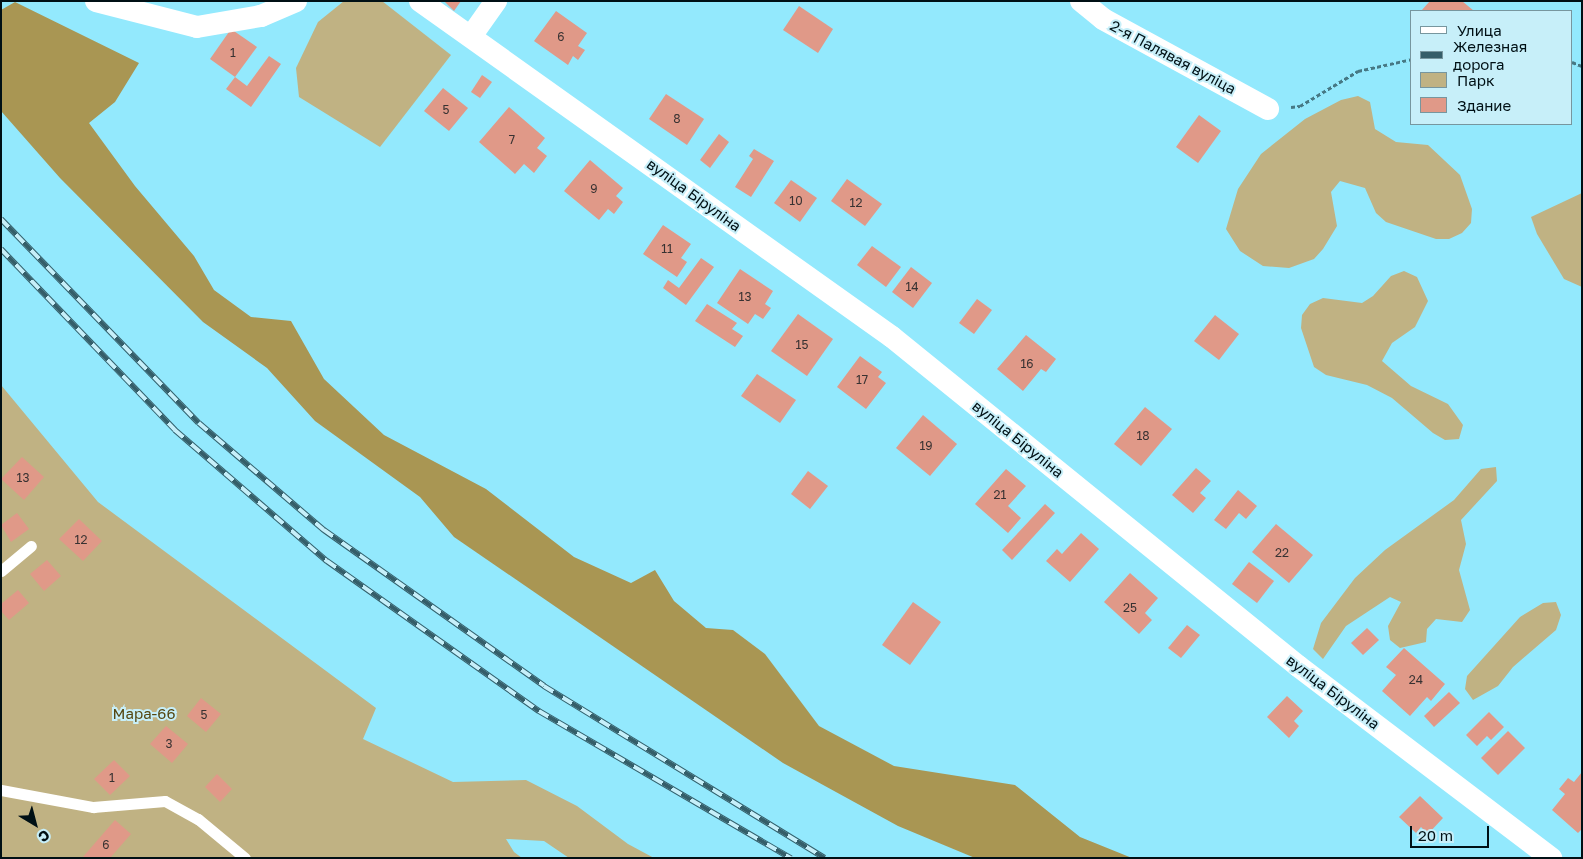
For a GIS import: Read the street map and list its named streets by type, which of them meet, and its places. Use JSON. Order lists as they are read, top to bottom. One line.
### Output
{"streets":{"street":["2-я Палявая вуліца","вуліца Біруліна"]},"parks":["Мара-66"],"house_numbers":["6","1","5","8","7","9","10","12","11","14","13","15","16","17","18","19","13","21","12","22","25","24","5","3","1","6"],"legend":["Улица","Железная дорога","Парк","Здание"],"scale_bar":"20 m","north":"bottom right"}
